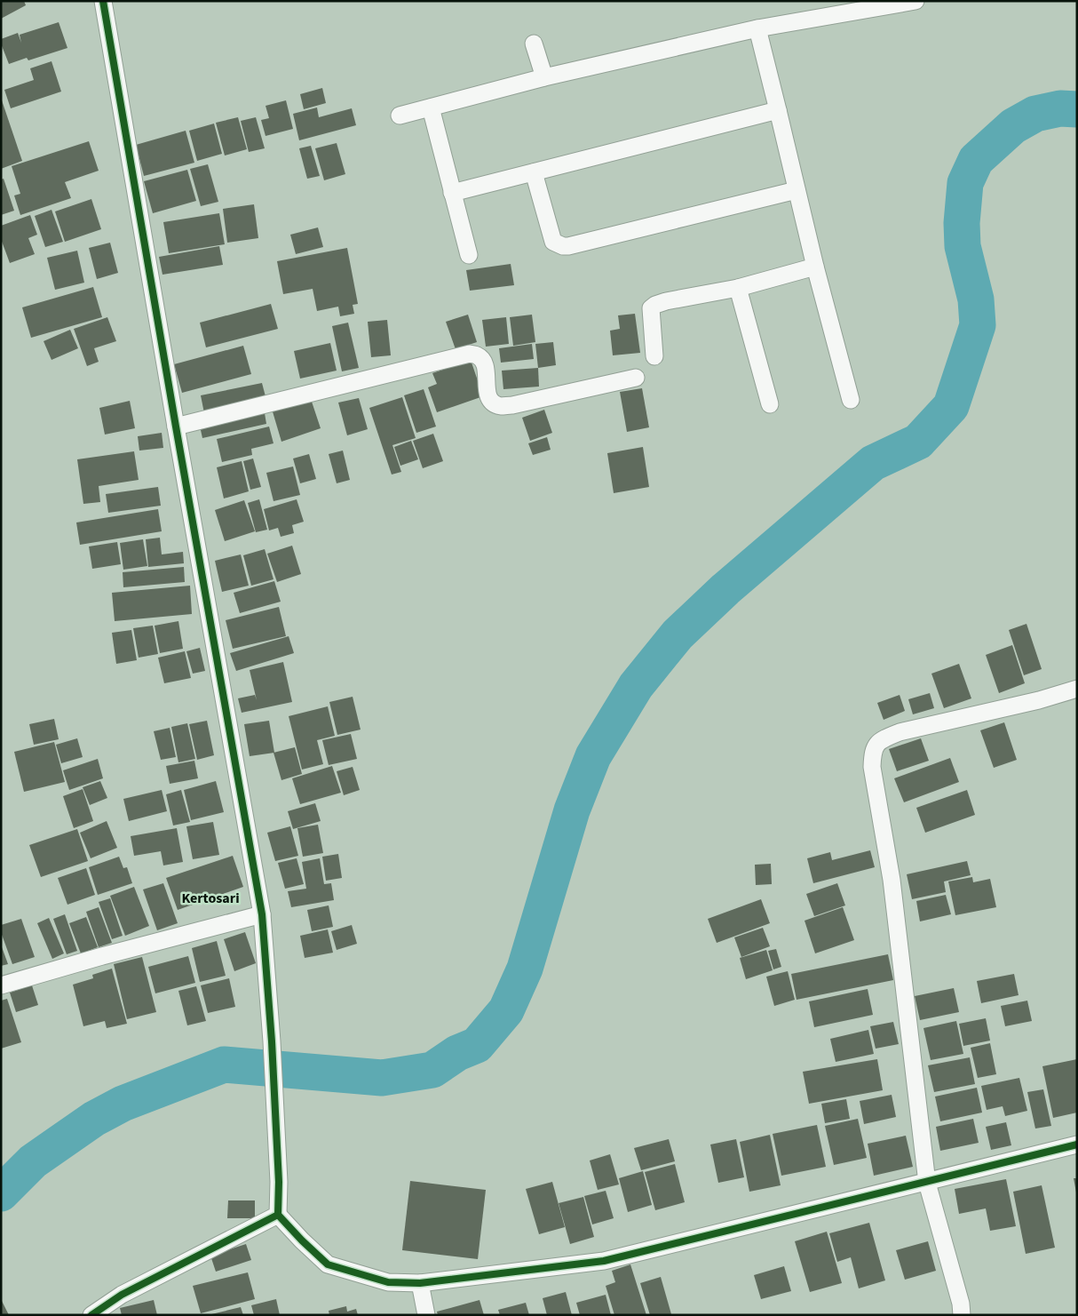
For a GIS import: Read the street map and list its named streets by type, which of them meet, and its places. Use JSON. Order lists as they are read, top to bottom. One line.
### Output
{"districts":["Kertosari"]}
